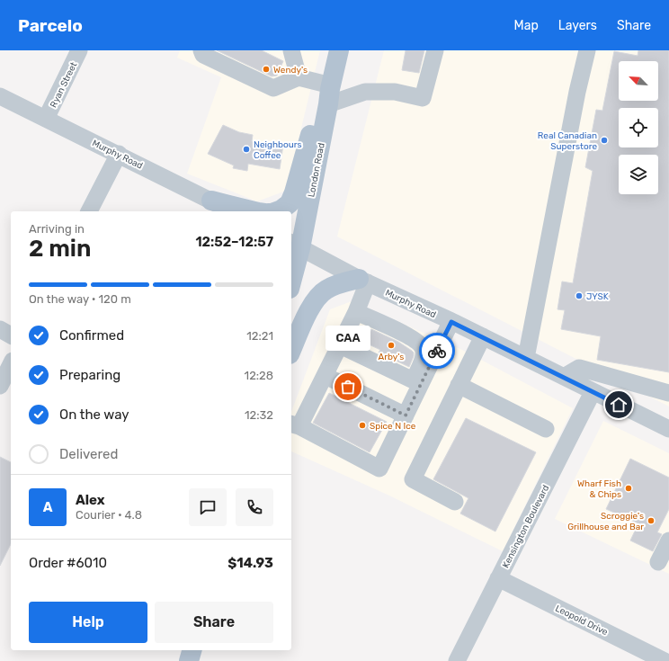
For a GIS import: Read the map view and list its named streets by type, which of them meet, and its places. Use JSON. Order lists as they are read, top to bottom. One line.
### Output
{"streets":{"main road":["London Road"],"street":["Ryan Street","Murphy Road","Kensington Boulevard","Leopold Drive"]},"crossings":[["Ryan Street","Murphy Road"],["Murphy Road","London Road"],["Murphy Road","Kensington Boulevard"],["Kensington Boulevard","Leopold Drive"]],"places":["Wendy's","Real Canadian Superstore","Neighbours Coffee","JYSK","Arby's","CAA","Spice N Ice","Wharf Fish & Chips","Scroggie's Grillhouse and Bar"],"north":"top left","page":{"header":"Parcelo","nav":["Map","Layers","Share"],"heading":["2 min","Arriving in","12:52–12:57"],"panel":["Alex","Courier · 4.8","Order #6010","$14.93"],"bar":"On the way · 120 m","list":[["Confirmed","12:21"],["Preparing","12:28"],["On the way","12:32"],"Delivered"],"bubble":"CAA","round":"A","buttons":["Help","Share"]}}
